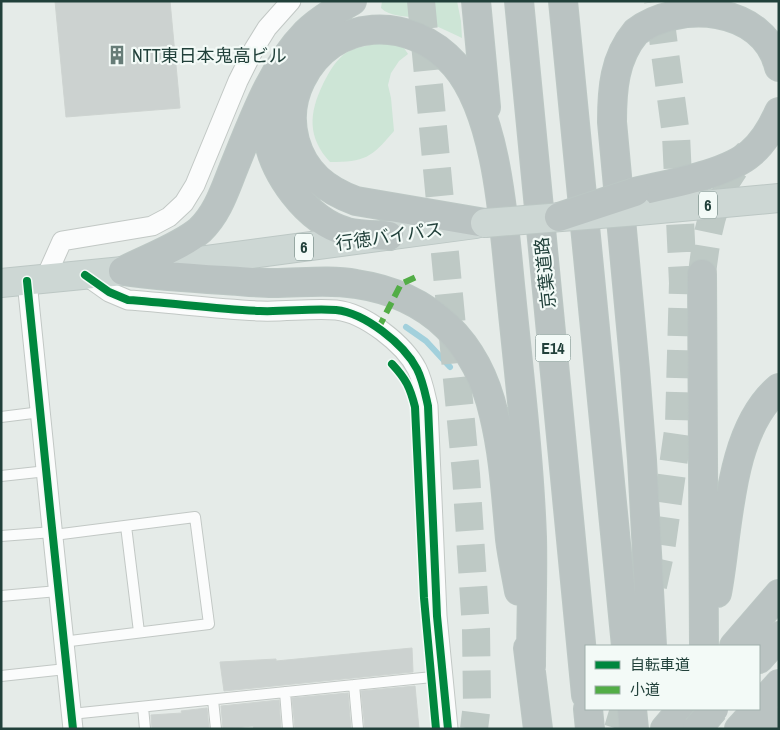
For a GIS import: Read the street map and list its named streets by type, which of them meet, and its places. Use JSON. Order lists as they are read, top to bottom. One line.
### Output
{"streets":{"highway":["京葉道路","E14"],"main road":["6","行徳バイパス"]},"places":{"building":["NTT東日本鬼高ビル"]},"legend":["自転車道","小道"]}
